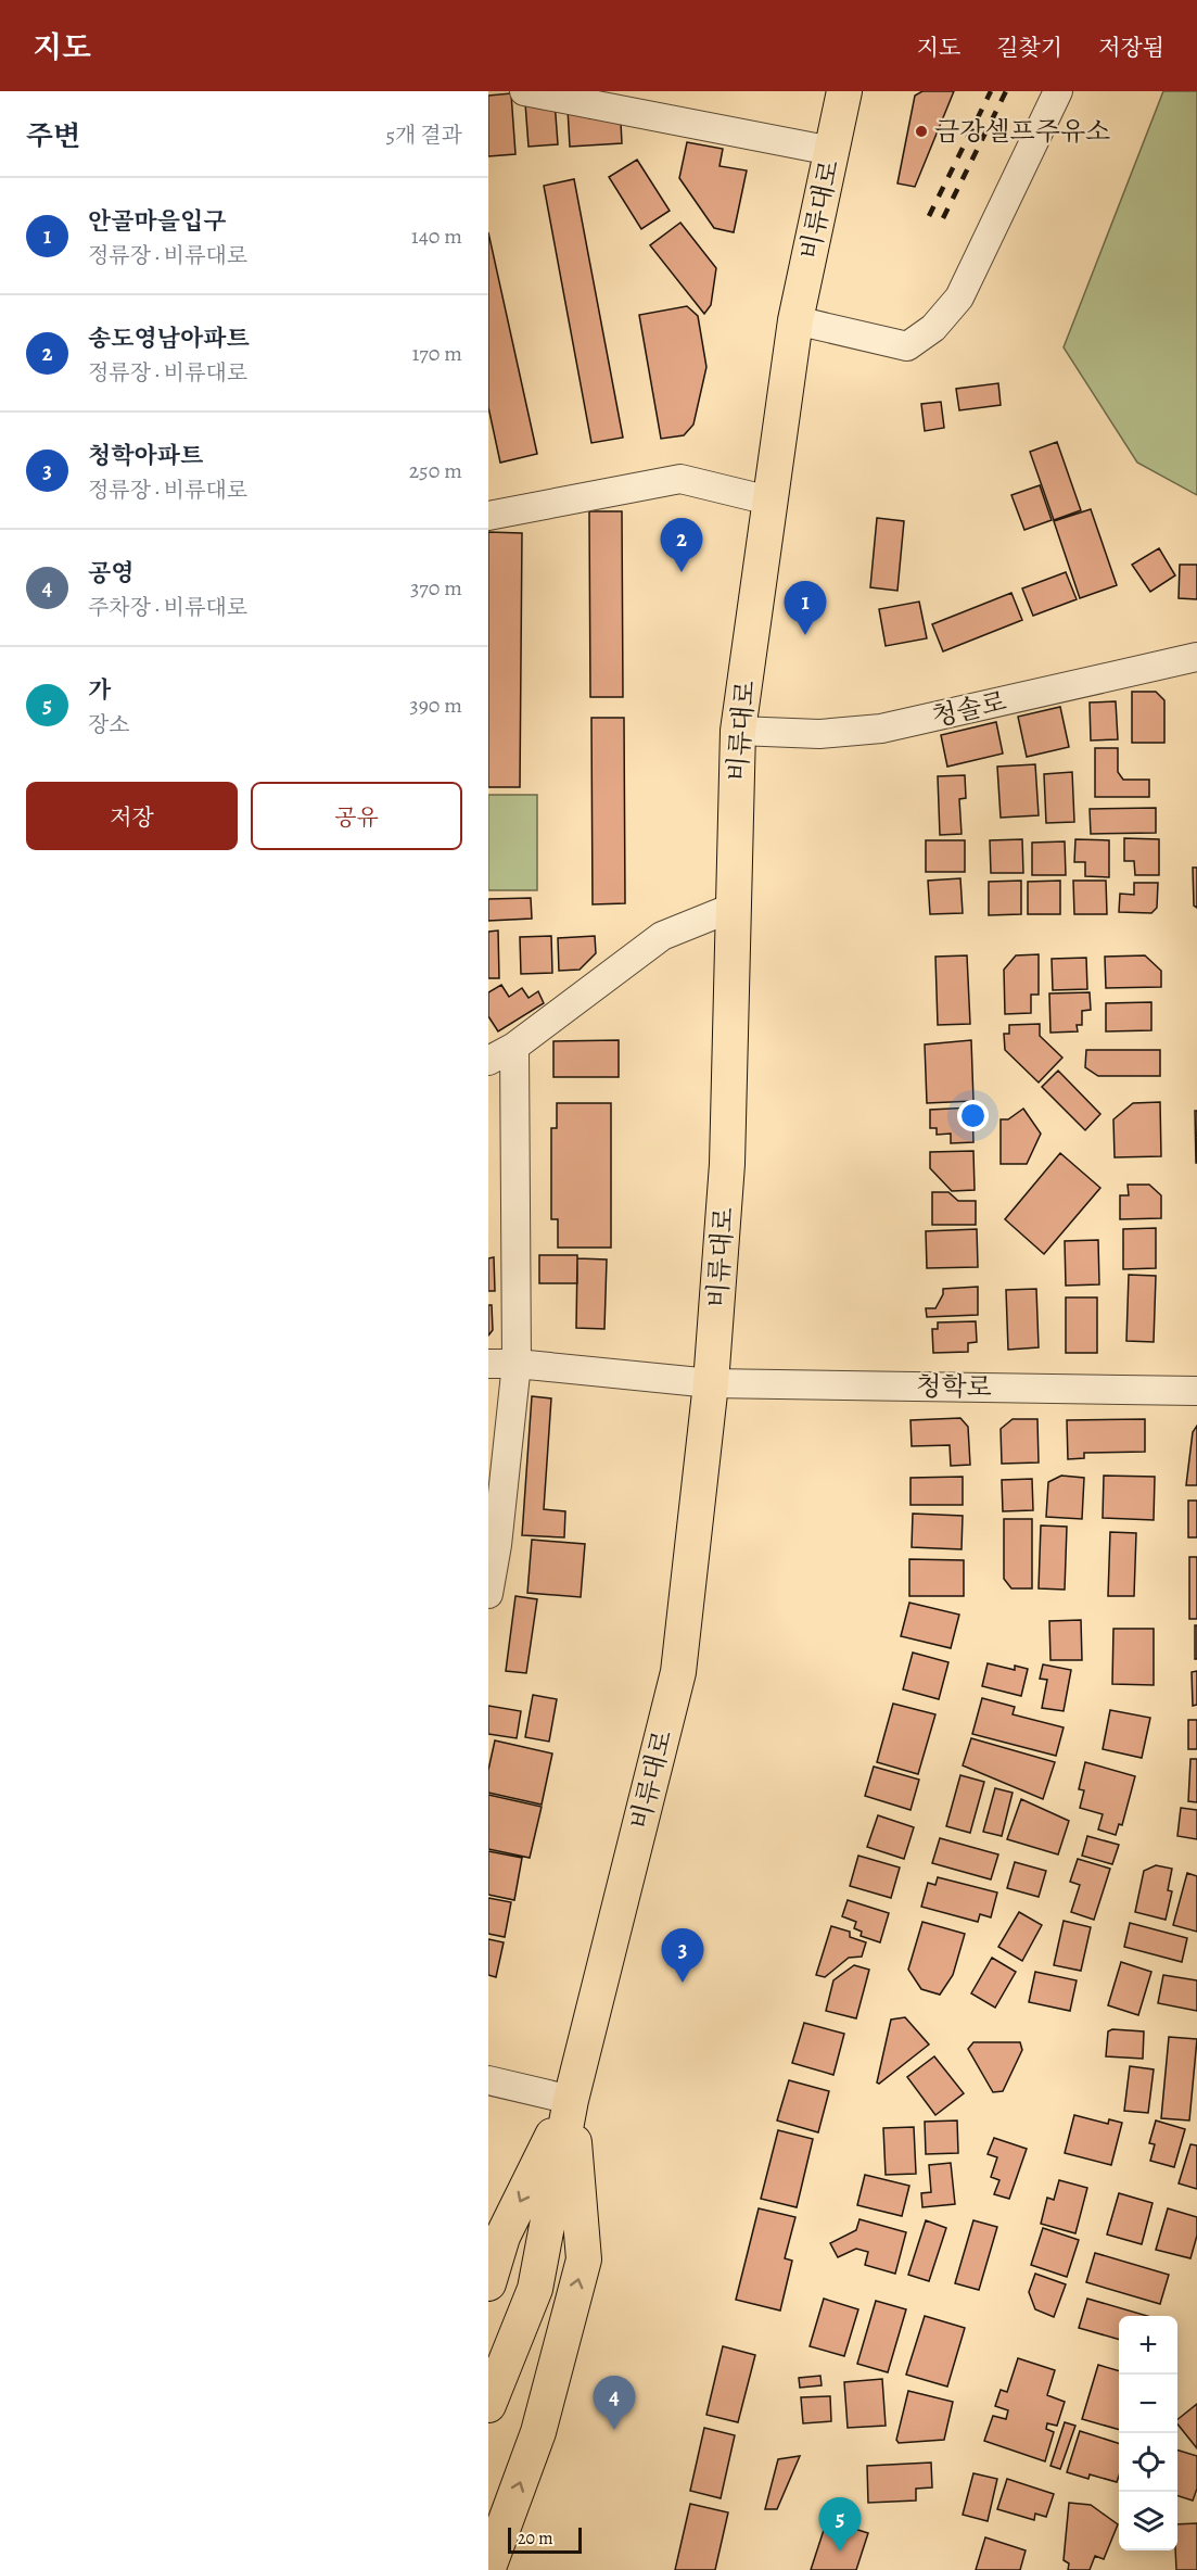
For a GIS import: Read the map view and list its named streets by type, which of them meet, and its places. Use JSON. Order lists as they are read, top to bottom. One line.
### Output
{"streets":{"main road":["비류대로"],"street":["청솔로","청학로"]},"crossings":[["비류대로","청솔로"],["비류대로","청학로"]],"places":["금강셀프주유소"],"scale_bar":"20 m","page":{"header":"지도","nav":["지도","길찾기","저장됨"],"heading":["주변","5개 결과"],"list":[{"mark":"1","name":"안골마을입구","note":"정류장 · 비류대로","value":"140 m"},{"mark":"2","name":"송도영남아파트","note":"정류장 · 비류대로","value":"170 m"},{"mark":"3","name":"청학아파트","note":"정류장 · 비류대로","value":"250 m"},{"mark":"4","name":"공영","note":"주차장 · 비류대로","value":"370 m"},{"mark":"5","name":"가","note":"장소","value":"390 m"}],"pins":["2","1","3","4","5"],"buttons":["저장","공유"],"map_buttons":["+","−"],"scale":"20 m"}}
